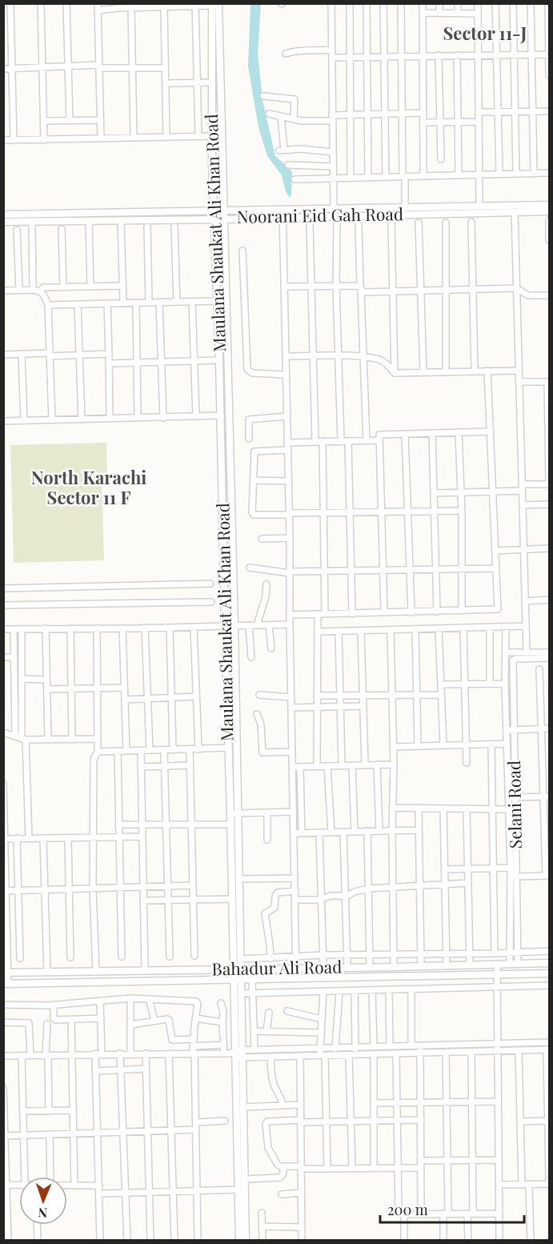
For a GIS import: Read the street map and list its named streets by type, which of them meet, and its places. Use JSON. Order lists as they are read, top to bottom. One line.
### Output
{"streets":{"main road":["Noorani Eid Gah Road","Maulana Shaukat Ali Khan Road","Bahadur Ali Road"],"street":["Selani Road"]},"crossings":[["Noorani Eid Gah Road","Maulana Shaukat Ali Khan Road"],["Maulana Shaukat Ali Khan Road","Bahadur Ali Road"],["Selani Road","Bahadur Ali Road"]],"districts":["Sector 11-J","North Karachi Sector 11 F"],"scale_bar":"200 m","north":"bottom"}
